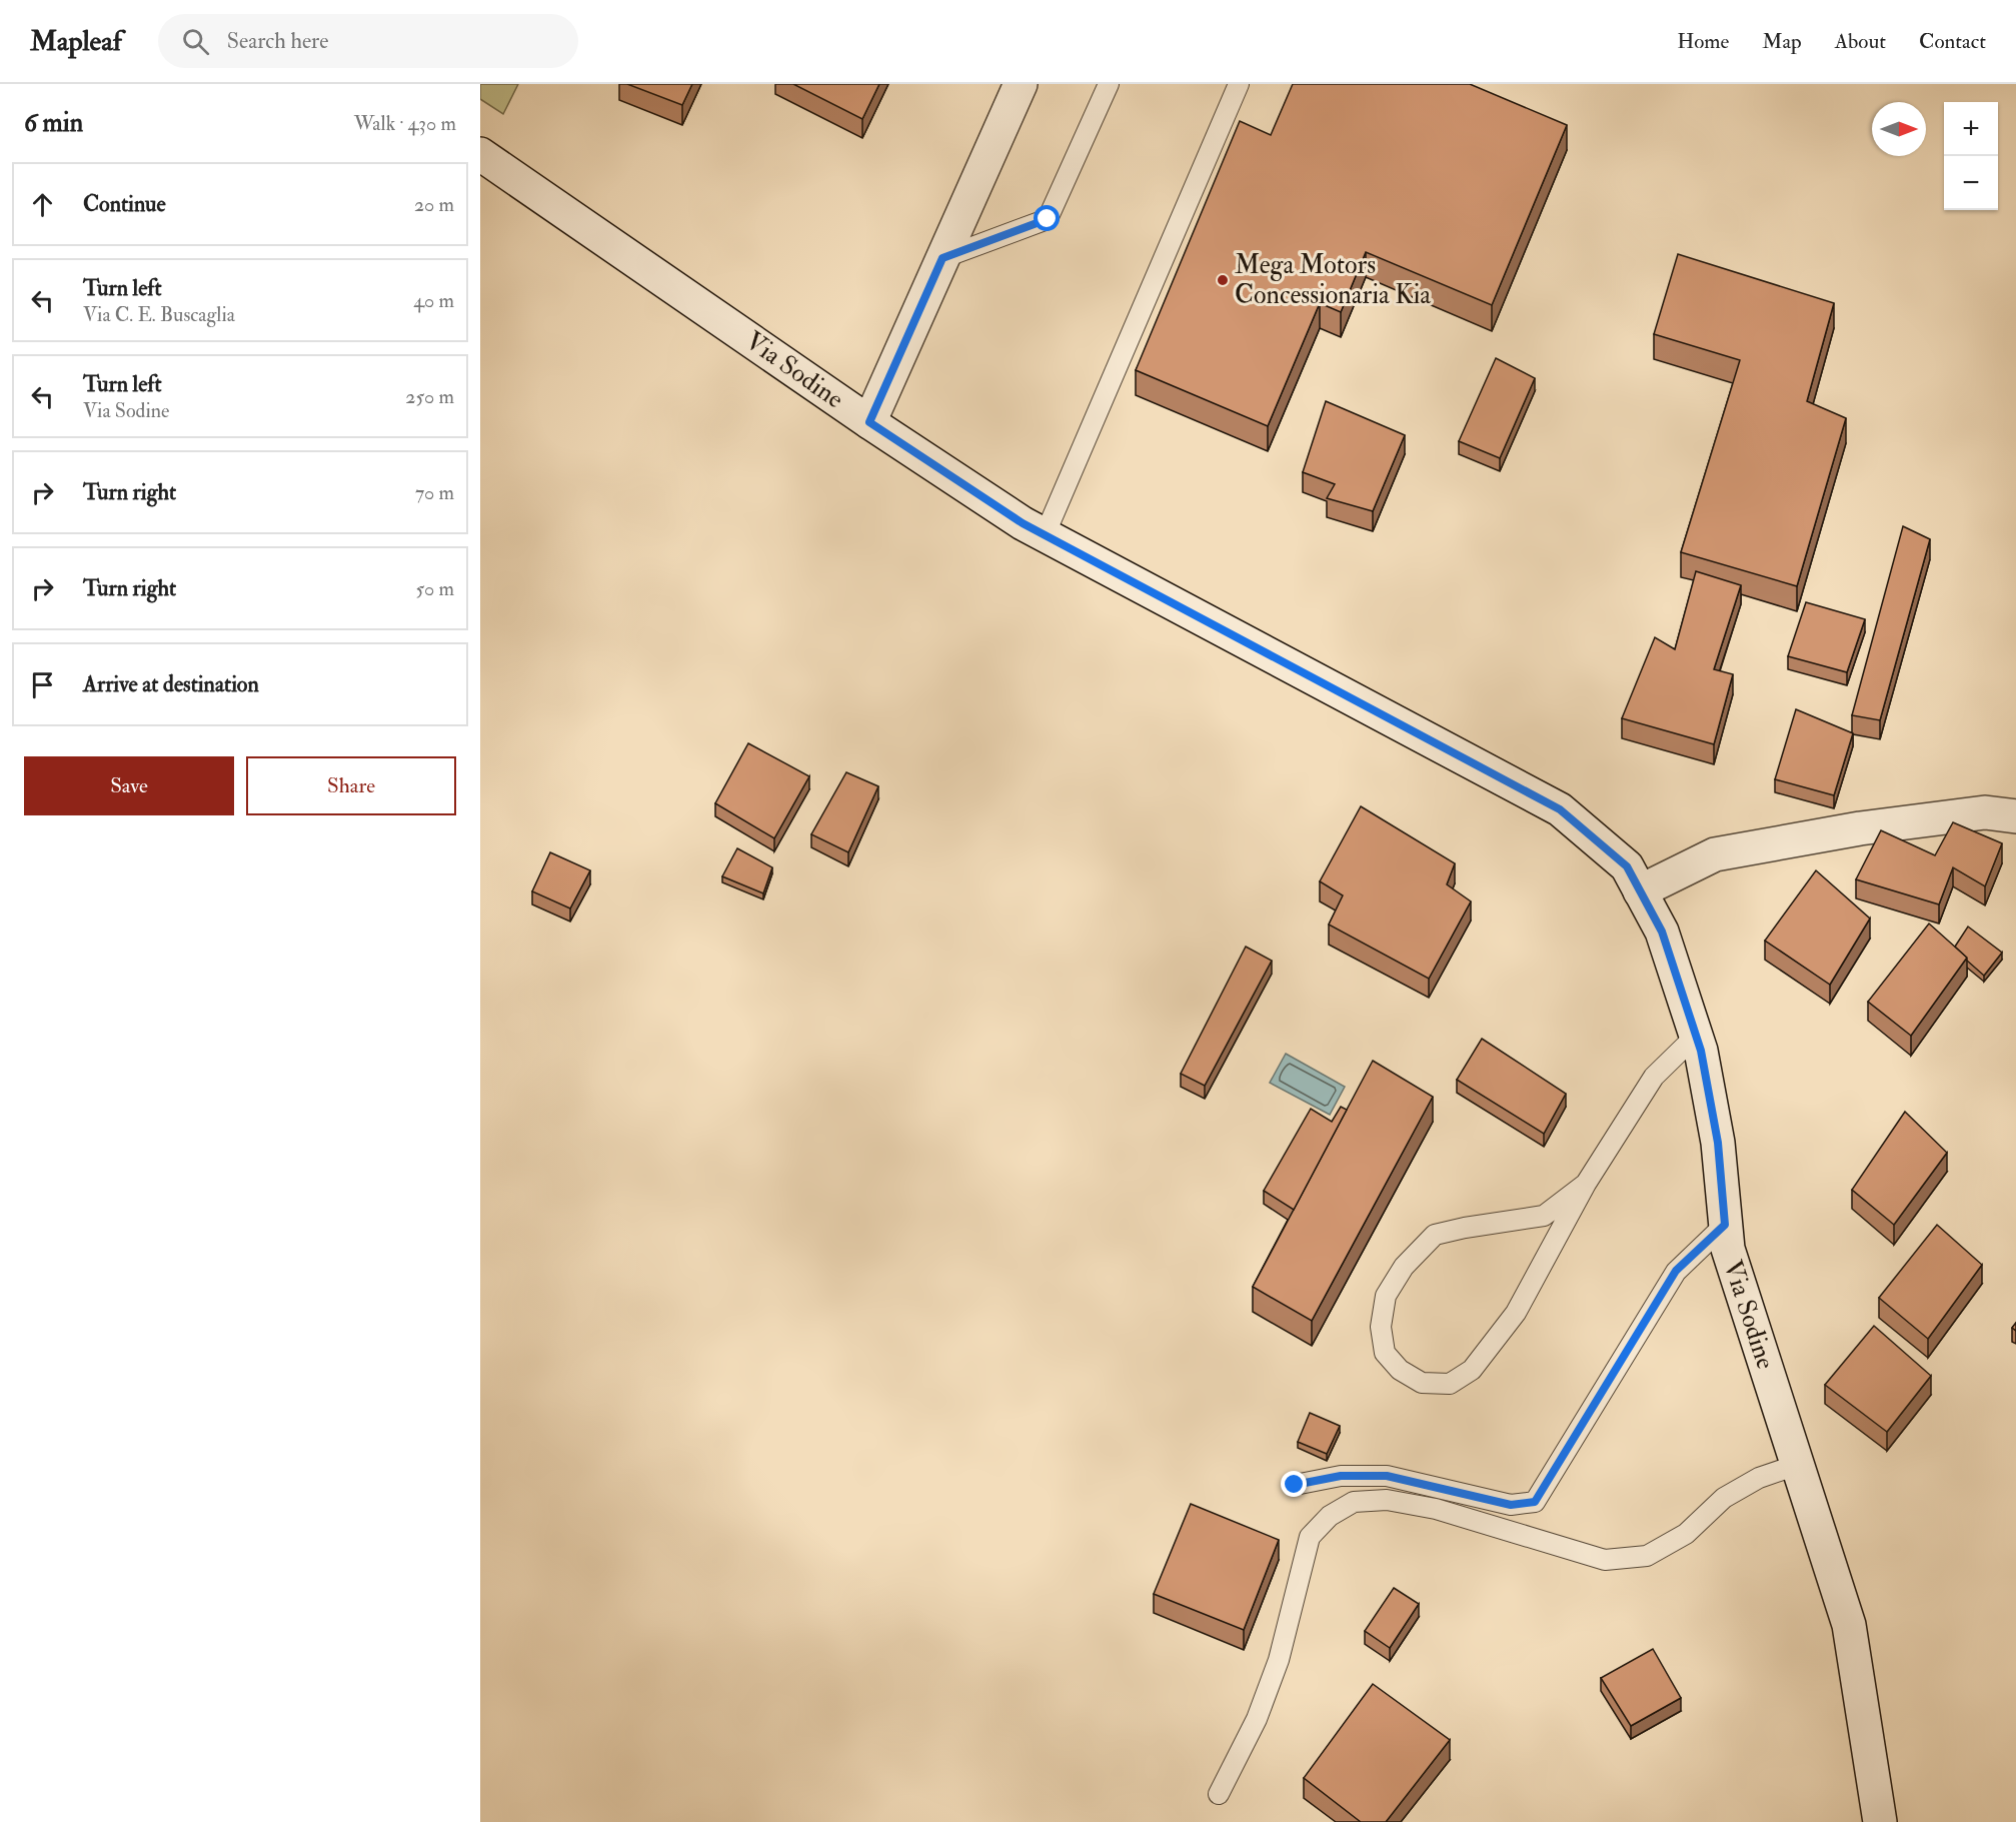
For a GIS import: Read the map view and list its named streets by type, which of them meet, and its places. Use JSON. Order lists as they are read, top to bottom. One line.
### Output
{"streets":{"street":["Via Sodine"]},"places":["Mega Motors Concessionaria Kia"],"north":"right","page":{"header":"Mapleaf","search":"Search here","nav":["Home","Map","About","Contact"],"heading":["6 min","Walk · 430 m"],"map_buttons":["+","−"],"list":[["Continue","20 m"],["Turn left","Via C. E. Buscaglia","40 m"],["Turn left","Via Sodine","250 m"],["Turn right","70 m"],["Turn right","50 m"],"Arrive at destination"],"buttons":["Save","Share"]}}
